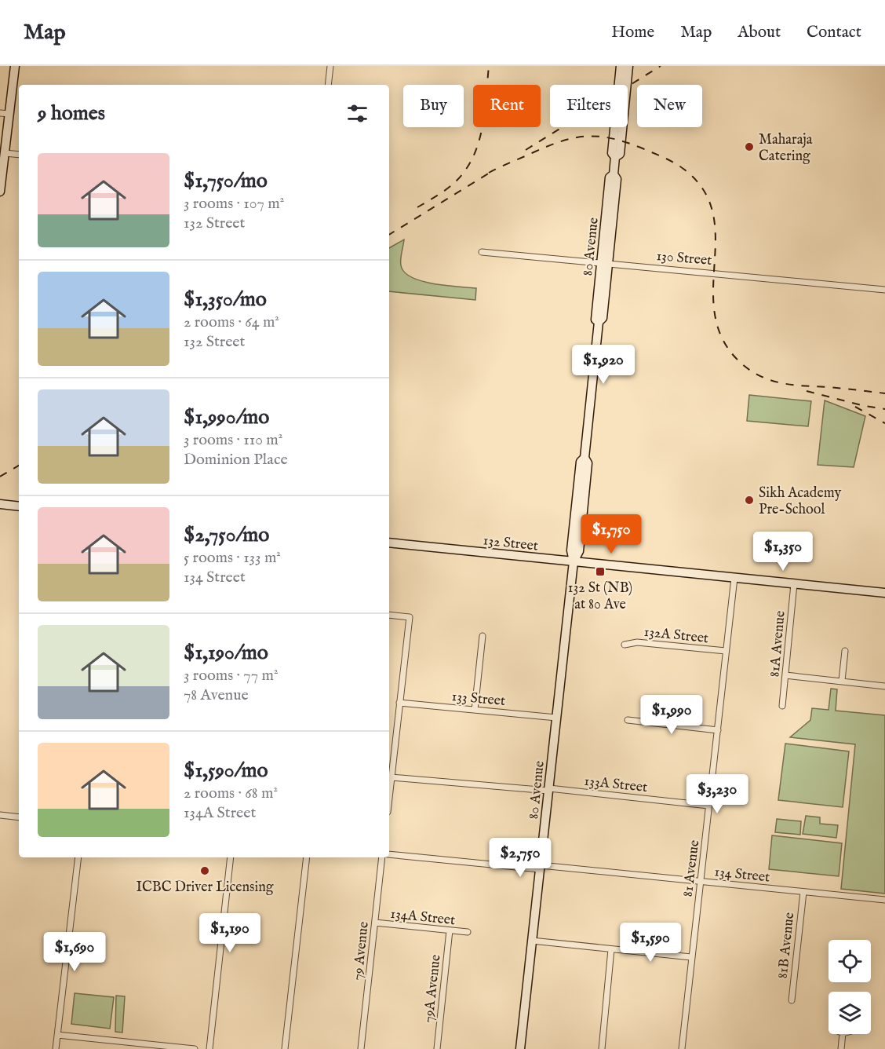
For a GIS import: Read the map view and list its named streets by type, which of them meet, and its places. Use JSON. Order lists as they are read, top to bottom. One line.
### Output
{"streets":{"main road":["80 Avenue","132 Street"],"street":["130 Street","132A Street","81A Avenue","133 Street","133A Street","81 Avenue","134 Street","134A Street","81B Avenue","79 Avenue","79A Avenue"]},"crossings":[["80 Avenue","130 Street"],["80 Avenue","132 Street"],["80 Avenue","133 Street"],["80 Avenue","133A Street"],["80 Avenue","134 Street"],["132 Street","81A Avenue"],["132 Street","81 Avenue"],["132A Street","81 Avenue"],["133A Street","81 Avenue"],["81 Avenue","134 Street"],["134 Street","81B Avenue"],["134A Street","79 Avenue"],["134A Street","79A Avenue"]],"places":{"other":["Maharaja Catering","Sikh Academy Pre-School","ICBC Driver Licensing"],"transit":["132 St (NB) at 80 Ave"]},"page":{"header":"Map","nav":["Home","Map","About","Contact"],"chip":["Buy","Rent","Filters","New"],"heading":"9 homes","list":[{"name":"$1,750/mo","note":"3 rooms · 107 m² · 132 Street"},{"name":"$1,350/mo","note":"2 rooms · 64 m² · 132 Street"},{"name":"$1,990/mo","note":"3 rooms · 110 m² · Dominion Place"},{"name":"$2,750/mo","note":"5 rooms · 133 m² · 134 Street"},{"name":"$1,190/mo","note":"3 rooms · 77 m² · 78 Avenue"},{"name":"$1,590/mo","note":"2 rooms · 68 m² · 134A Street"}],"price":["$1,920","$1,750","$1,350","$1,990","$3,230","$2,750","$1,190","$1,590","$1,690"]}}
